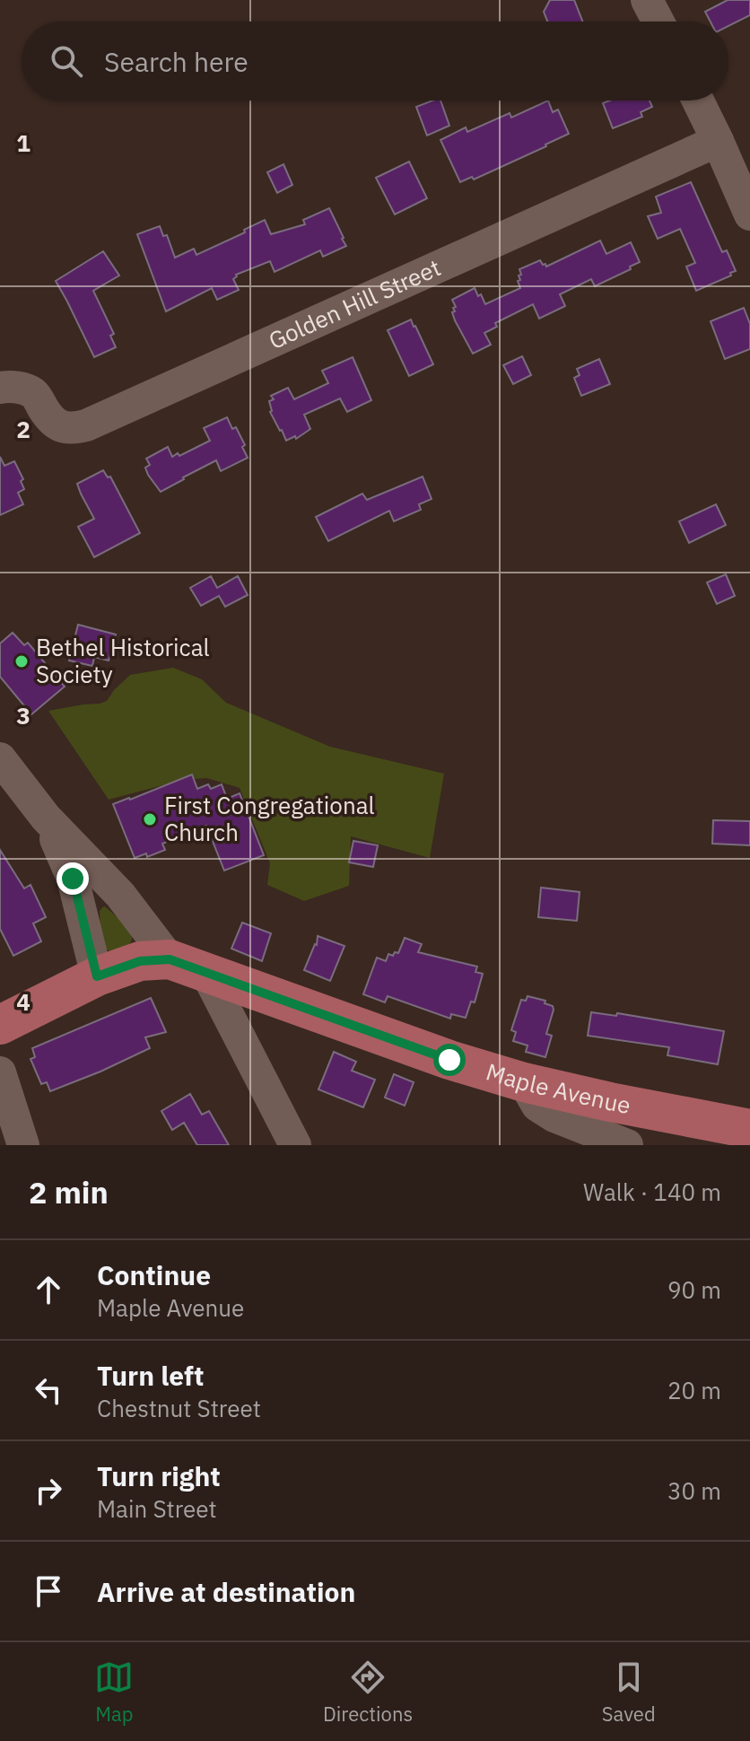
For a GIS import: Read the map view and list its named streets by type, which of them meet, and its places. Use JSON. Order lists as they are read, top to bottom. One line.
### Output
{"streets":{"main road":["Maple Avenue"],"street":["Golden Hill Street"]},"places":["Bethel Historical Society","First Congregational Church"],"page":{"search":"Search here","heading":["2 min","Walk · 140 m"],"list":[["Continue","Maple Avenue","90 m"],["Turn left","Chestnut Street","20 m"],["Turn right","Main Street","30 m"],"Arrive at destination"],"nav":["Map","Directions","Saved"]},"grid":{"rows":["1","2","3","4"]}}
